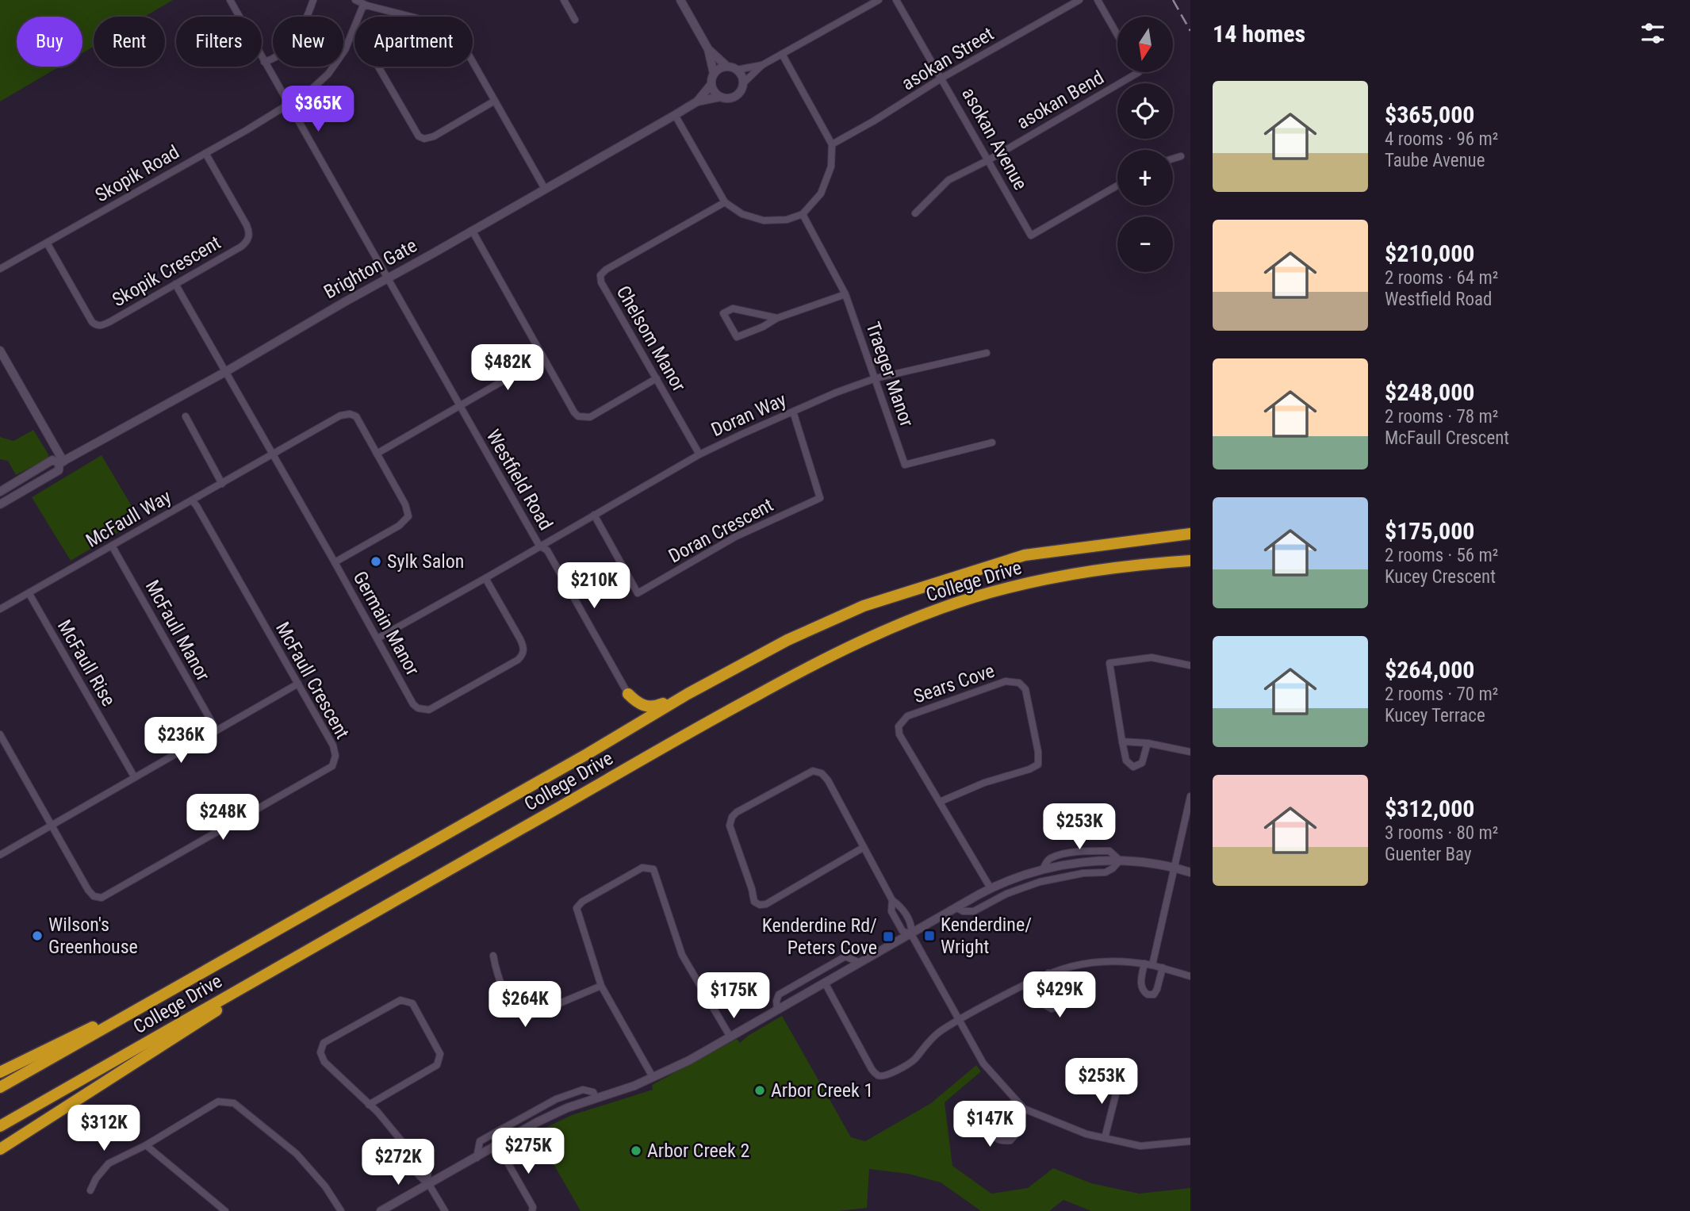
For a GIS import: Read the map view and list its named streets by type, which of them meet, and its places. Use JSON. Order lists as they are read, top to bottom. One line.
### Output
{"streets":{"highway":["College Drive"],"street":["asokan Street","asokan Bend","asokan Avenue","Skopik Road","Brighton Gate","Skopik Crescent","Chelsom Manor","Traeger Manor","Doran Way","Westfield Road","McFaull Way","Doran Crescent","Germain Manor","McFaull Manor","McFaull Rise","McFaull Crescent","Sears Cove"]},"crossings":[["asokan Street","asokan Avenue"],["asokan Bend","asokan Avenue"],["Skopik Road","Skopik Crescent"],["Skopik Road","Westfield Road"],["Brighton Gate","Westfield Road"],["Brighton Gate","Germain Manor"],["Skopik Crescent","Germain Manor"],["Chelsom Manor","Doran Way"],["Traeger Manor","Doran Way"],["Doran Way","Westfield Road"],["Doran Way","Doran Crescent"],["Doran Way","Germain Manor"],["McFaull Way","Germain Manor"],["McFaull Way","McFaull Manor"],["McFaull Way","McFaull Rise"],["McFaull Way","McFaull Crescent"]],"places":{"other":["Sylk Salon","Wilson's Greenhouse","Arbor Creek 1","Arbor Creek 2"],"transit":["Kenderdine/ Wright","Kenderdine Rd/ Peters Cove"]},"north":"bottom","page":{"heading":"14 homes","map_buttons":["+","−"],"chip":["Buy","Rent","Filters","New","Apartment"],"list":[{"name":"$365,000","note":"4 rooms · 96 m² · Taube Avenue"},{"name":"$210,000","note":"2 rooms · 64 m² · Westfield Road"},{"name":"$248,000","note":"2 rooms · 78 m² · McFaull Crescent"},{"name":"$175,000","note":"2 rooms · 56 m² · Kucey Crescent"},{"name":"$264,000","note":"2 rooms · 70 m² · Kucey Terrace"},{"name":"$312,000","note":"3 rooms · 80 m² · Guenter Bay"}],"price":["$365K","$482K","$210K","$236K","$248K","$253K","$429K","$175K","$264K","$253K","$147K","$312K","$275K","$272K"]}}
